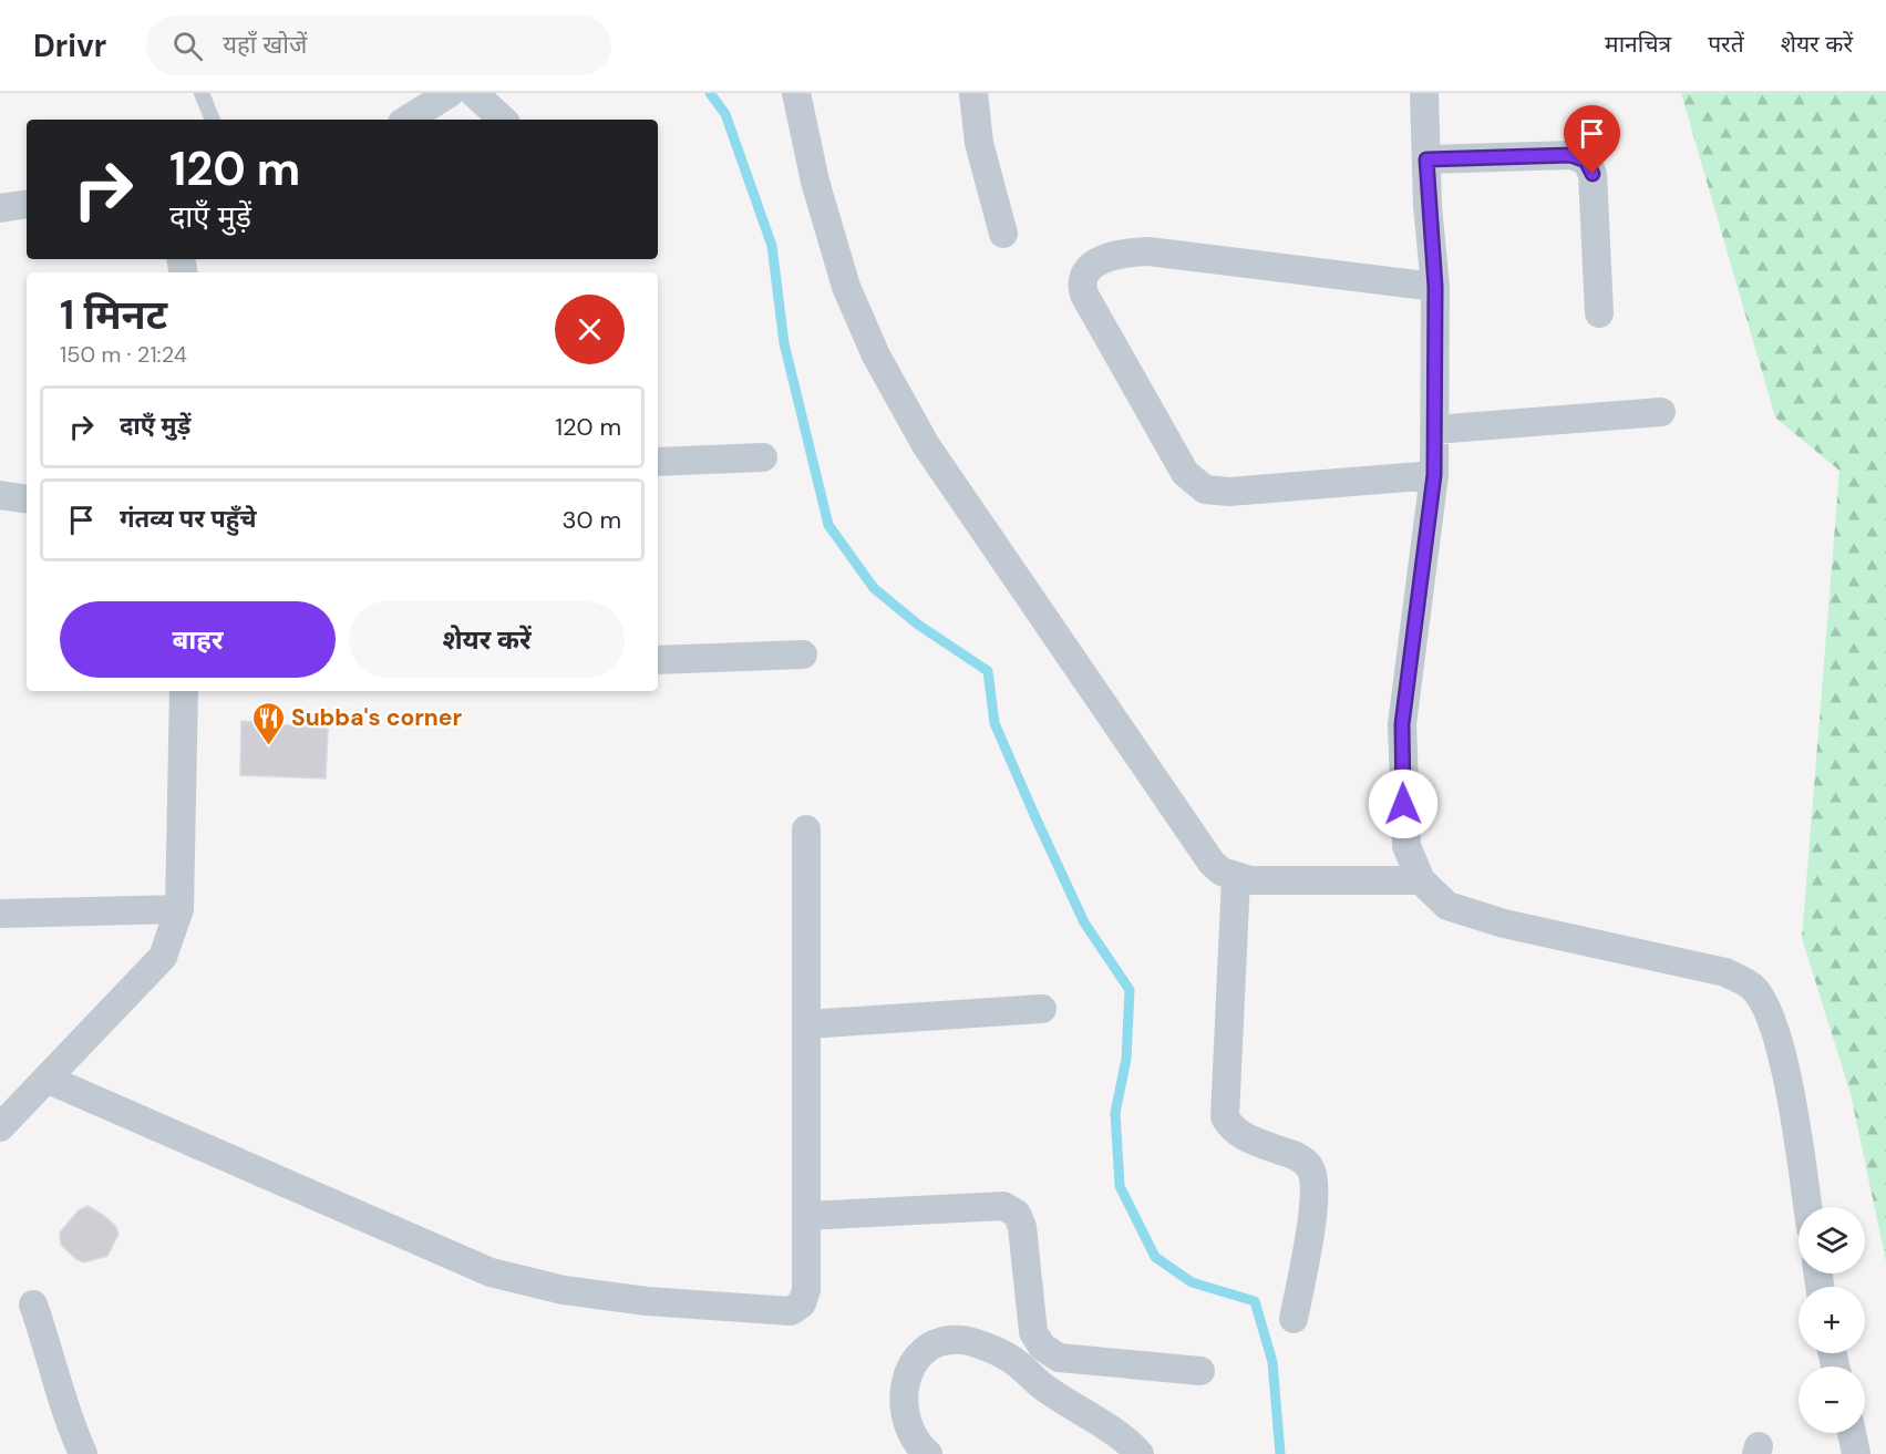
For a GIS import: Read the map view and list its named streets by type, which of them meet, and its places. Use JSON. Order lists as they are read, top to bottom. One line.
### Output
{"places":{"restaurant":["Subba's corner"]},"page":{"header":"Drivr","search":"यहाँ खोजें","nav":["मानचित्र","परतें","शेयर करें"],"turn":["120 m","दाएँ मुड़ें"],"heading":["1 मिनट","150 m · 21:24"],"list":[{"name":"दाएँ मुड़ें","value":"120 m"},{"name":"गंतव्य पर पहुँचे","value":"30 m"}],"buttons":["बाहर","शेयर करें"],"map_buttons":["+","−"]}}
